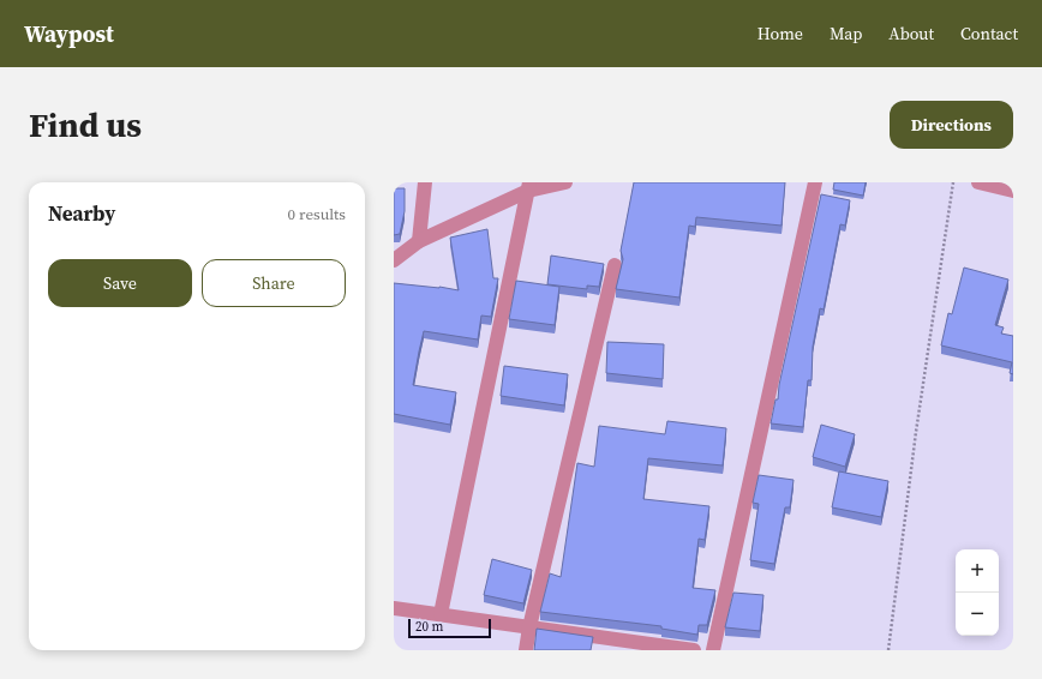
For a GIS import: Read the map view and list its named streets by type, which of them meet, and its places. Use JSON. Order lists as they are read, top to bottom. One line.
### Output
{"scale_bar":"20 m","page":{"header":"Waypost","nav":["Home","Map","About","Contact"],"buttons":["Directions",["Save","Share"]],"title":"Find us","heading":["Nearby","0 results"],"map_buttons":["+","−"],"scale":"20 m"}}
